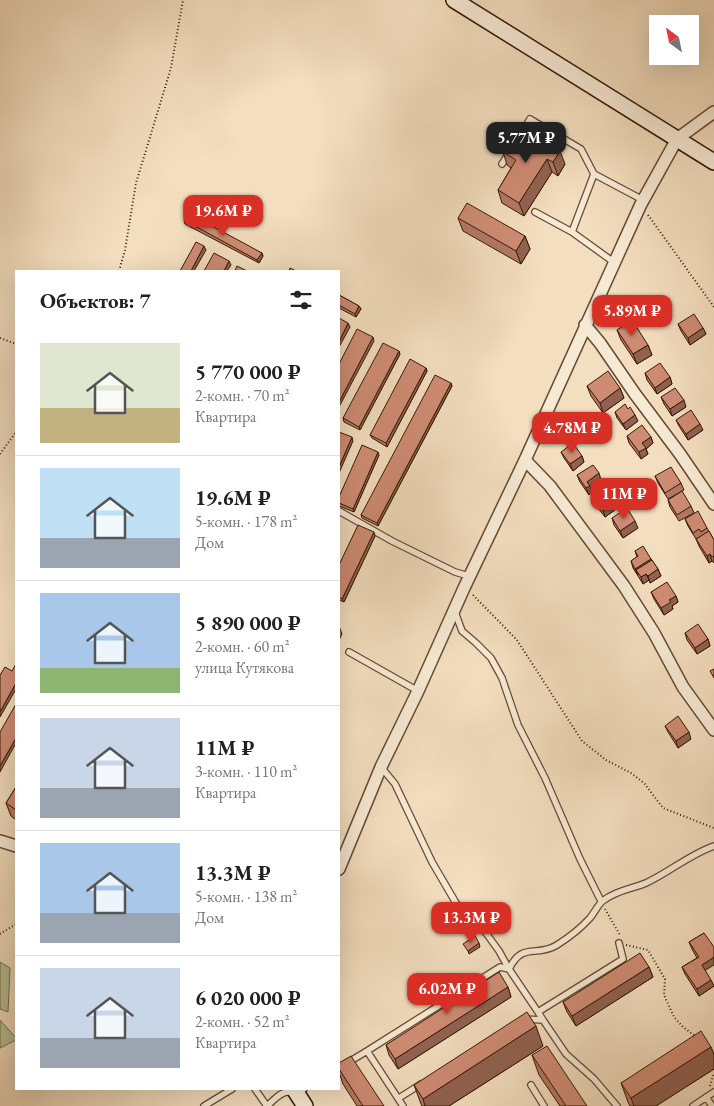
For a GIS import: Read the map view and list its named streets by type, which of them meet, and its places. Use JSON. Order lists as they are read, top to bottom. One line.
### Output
{"north":"top left","page":{"price":["5.77M ₽","19.6M ₽","5.89M ₽","4.78M ₽","11M ₽","13.3M ₽","6.02M ₽"],"heading":"Объектов: 7","list":[{"name":"5 770 000 ₽","note":"2-комн. · 70 m² · Квартира"},{"name":"19.6M ₽","note":"5-комн. · 178 m² · Дом"},{"name":"5 890 000 ₽","note":"2-комн. · 60 m² · улица Кутякова"},{"name":"11M ₽","note":"3-комн. · 110 m² · Квартира"},{"name":"13.3M ₽","note":"5-комн. · 138 m² · Дом"},{"name":"6 020 000 ₽","note":"2-комн. · 52 m² · Квартира"}]}}
